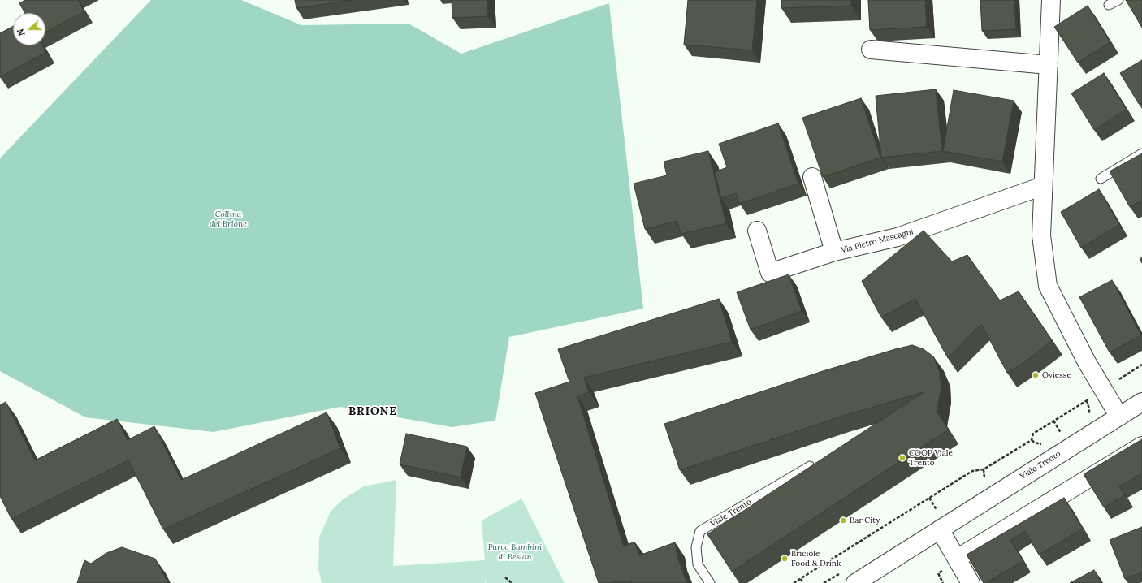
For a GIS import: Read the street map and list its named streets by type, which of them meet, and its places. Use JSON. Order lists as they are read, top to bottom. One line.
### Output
{"streets":{"street":["Via Pietro Mascagni","Viale Trento"]},"districts":["BRIONE"],"parks":["Collina del Brione","Parco Bambini di Beslan"],"places":["Oviesse","COOP Viale Trento","Bar City","Briciole Food & Drink"],"north":"left"}
